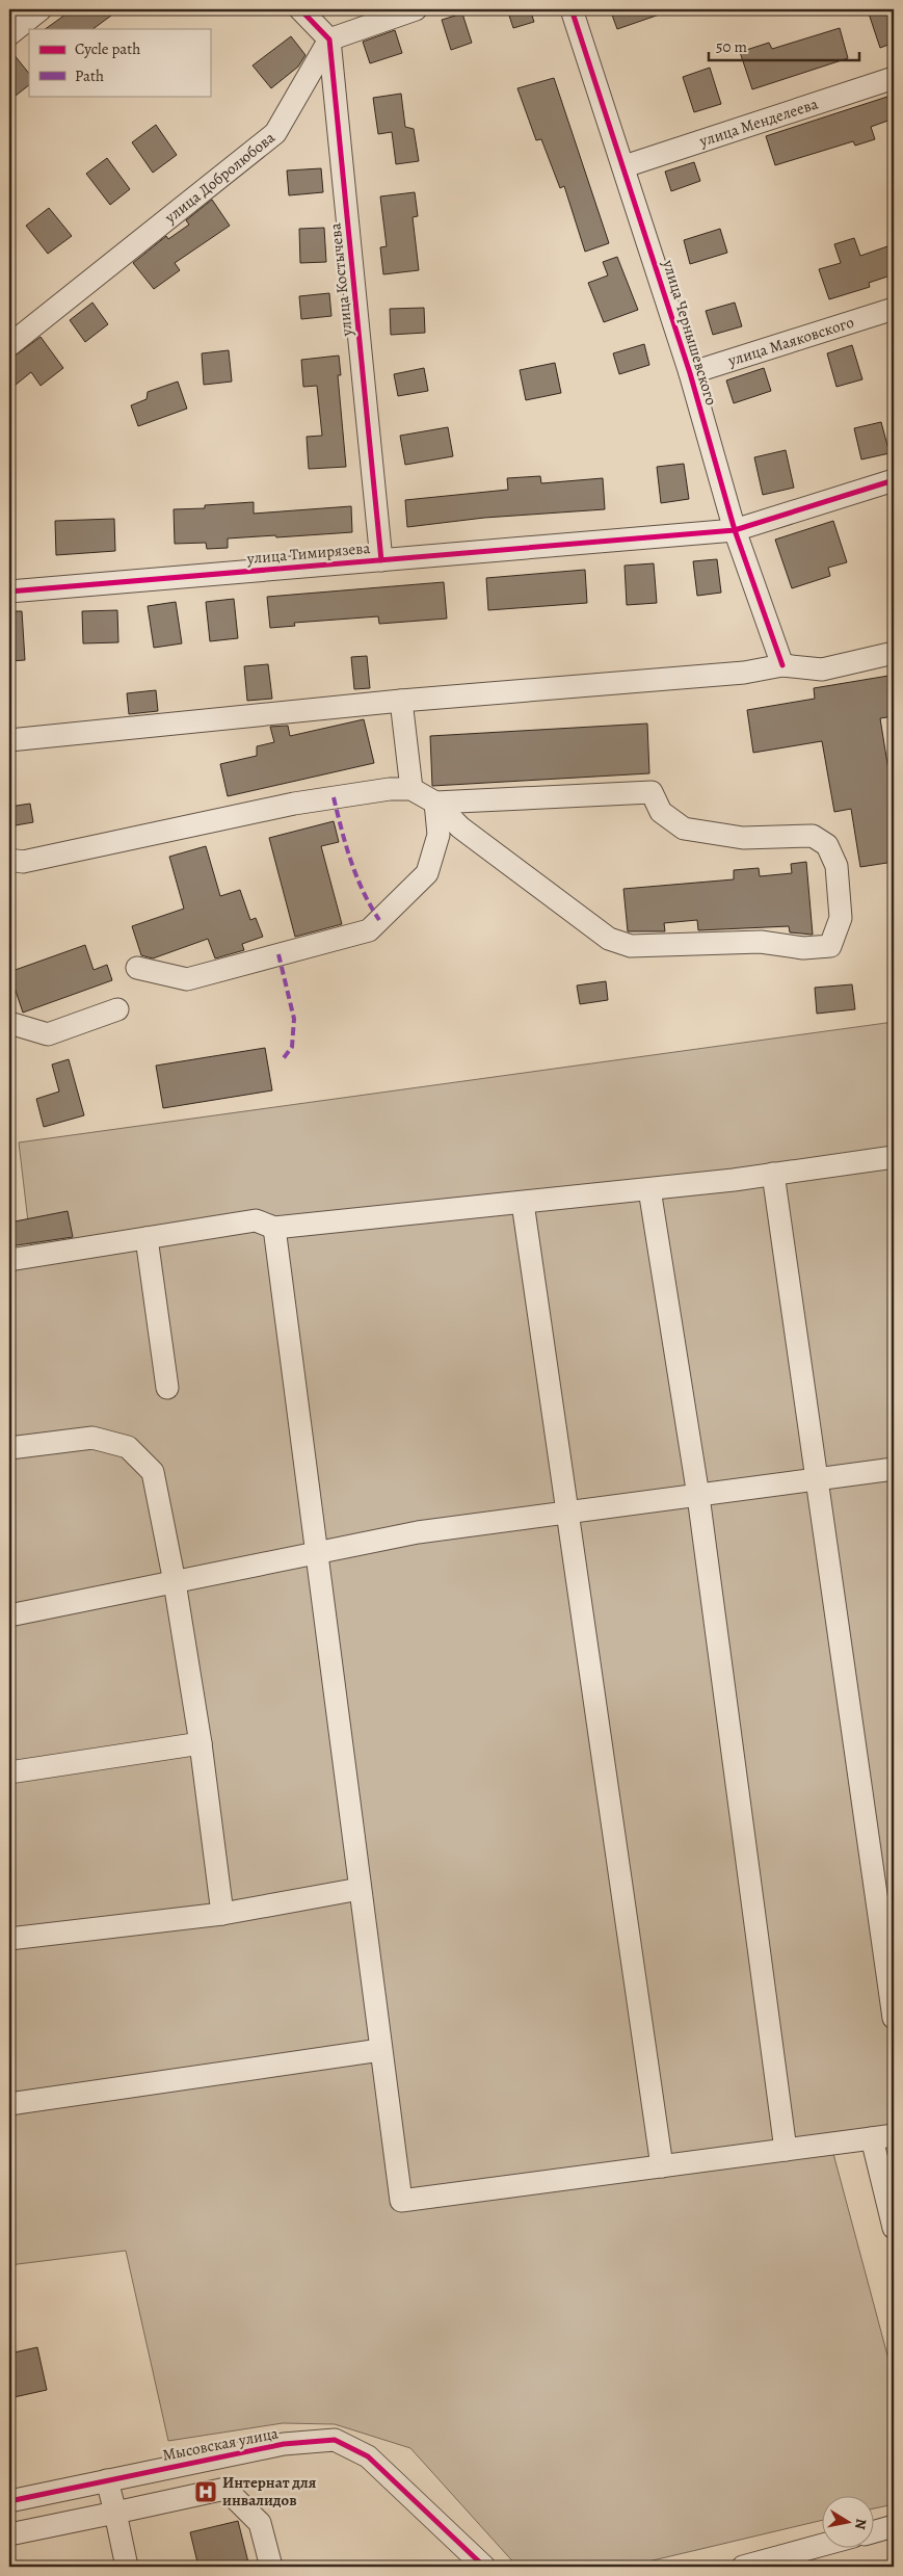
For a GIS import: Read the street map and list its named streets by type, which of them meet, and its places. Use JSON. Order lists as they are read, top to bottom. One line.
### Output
{"streets":{"street":["улица Менделеева","улица Добролюбова","улица Костычева","улица Чернышевского","улица Маяковского","улица Тимирязева","Мысовская улица"]},"crossings":[["улица Менделеева","улица Чернышевского"],["улица Добролюбова","улица Костычева"],["улица Костычева","улица Тимирязева"],["улица Чернышевского","улица Маяковского"],["улица Чернышевского","улица Тимирязева"]],"places":{"hospital":["Интернат для инвалидов"]},"legend":["Cycle path","Path"],"scale_bar":"50 m","north":"right"}
